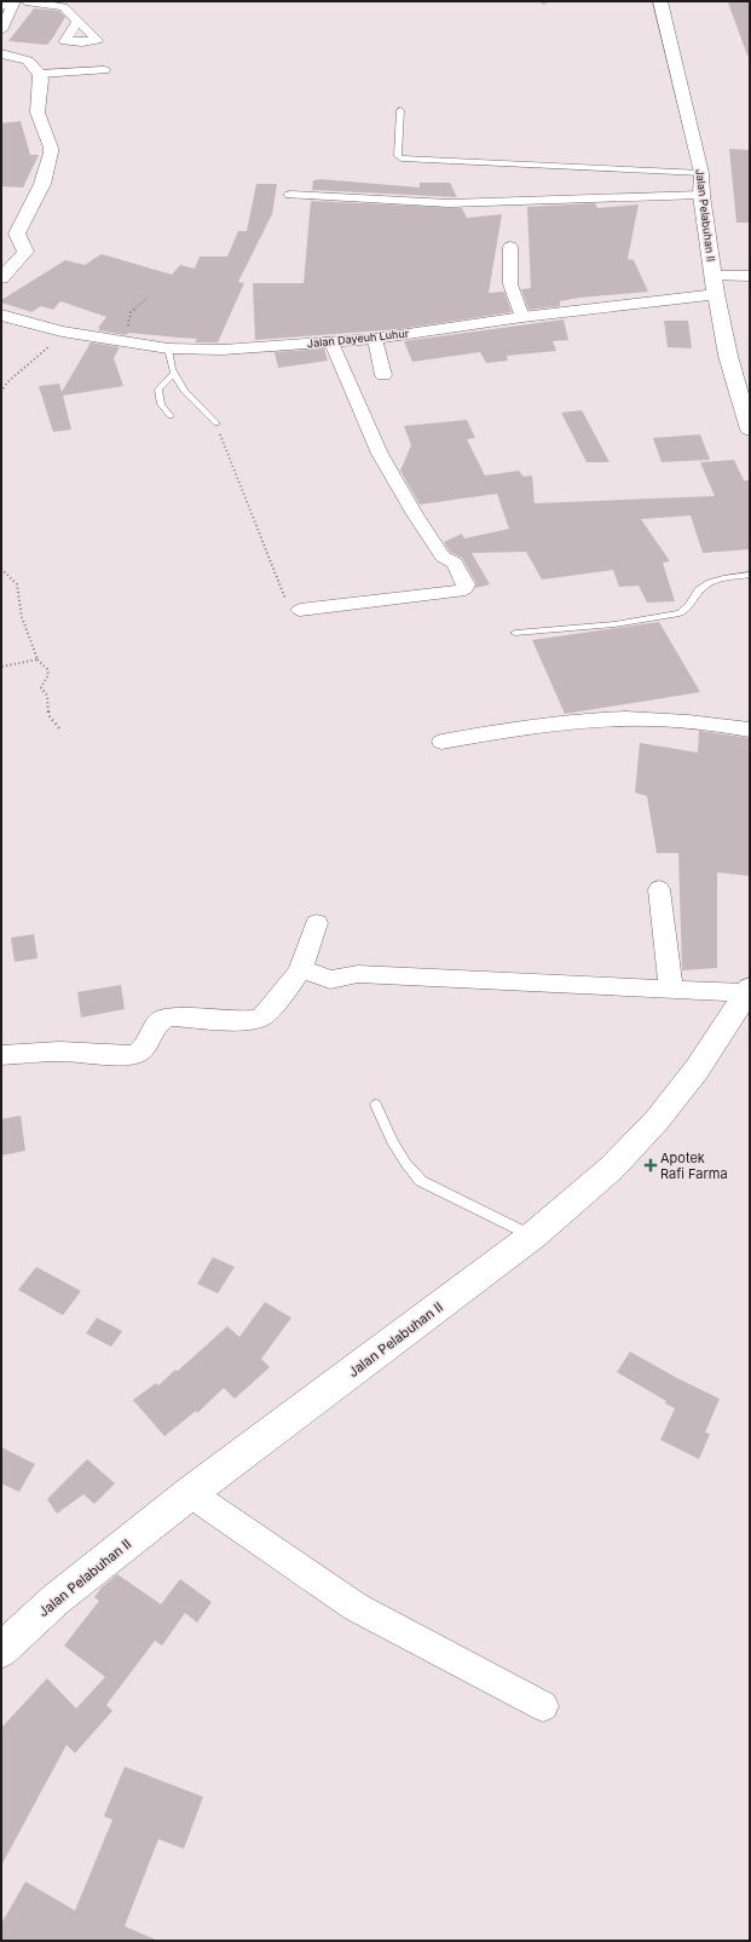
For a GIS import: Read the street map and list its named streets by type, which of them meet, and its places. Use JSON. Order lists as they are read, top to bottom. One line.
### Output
{"streets":{"main road":["Jalan Pelabuhan II","Jalan Dayeuh Luhur"]},"crossings":[["Jalan Pelabuhan II","Jalan Dayeuh Luhur"]],"places":{"health":["Apotek Rafi Farma"]}}
